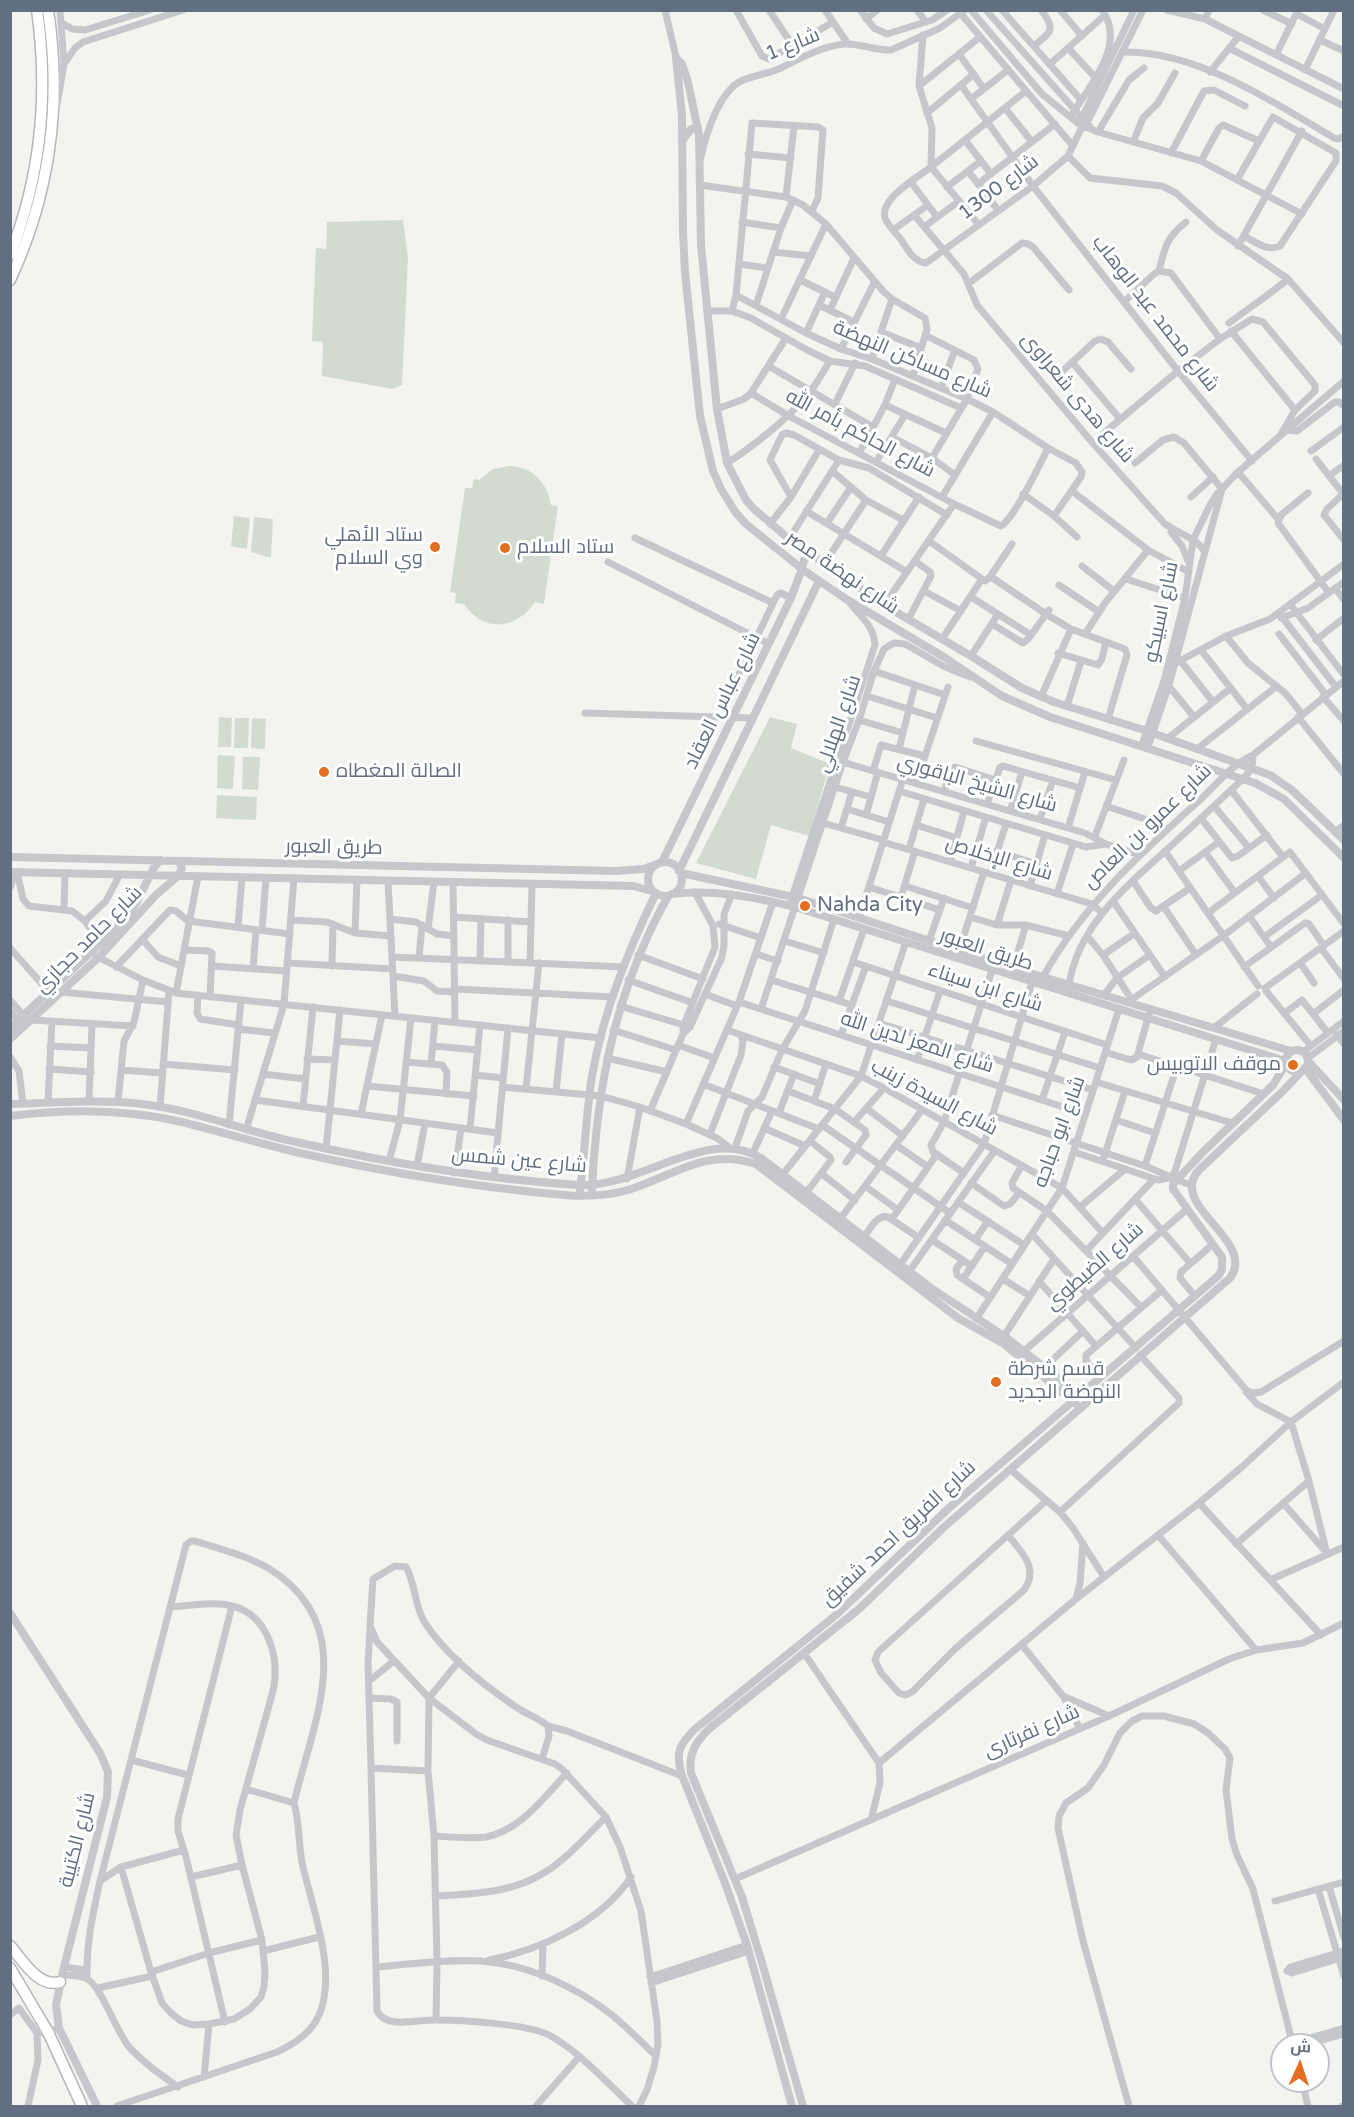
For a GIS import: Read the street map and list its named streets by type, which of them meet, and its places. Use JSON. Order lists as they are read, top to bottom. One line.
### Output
{"streets":{"street":["شارع 1","شارع 1300","شارع محمد عبد الوهاب","شارع مساكن النهضة","شارع هدى شعراوى","شارع الحاكم بأمر الله","شارع نهضة مصر","شارع اسبيكو","شارع عباس العقاد","شارع الهلالي","شارع الشيخ الباقوري","شارع عمرو بن العاص","طريق العبور","شارع الإخلاص","شارع حامد حجازي","شارع ابن سيناء","شارع المعز لدين الله","شارع السيدة زينب","شارع ابو حباجه","شارع عين شمس","شارع الضيطوي","شارع الفريق احمد شفيق","شارع نفرتارى","شارع الكتيبة"]},"crossings":[["شارع 1","شارع نهضة مصر"],["شارع 1300","شارع محمد عبد الوهاب"],["شارع 1300","شارع هدى شعراوى"],["شارع محمد عبد الوهاب","شارع اسبيكو"],["شارع مساكن النهضة","شارع نهضة مصر"],["شارع هدى شعراوى","شارع اسبيكو"],["شارع نهضة مصر","شارع اسبيكو"],["شارع نهضة مصر","شارع عباس العقاد"],["شارع نهضة مصر","شارع الهلالي"],["شارع نهضة مصر","شارع عمرو بن العاص"],["شارع عباس العقاد","طريق العبور"],["شارع الهلالي","شارع الشيخ الباقوري"],["شارع الهلالي","طريق العبور"],["شارع الهلالي","شارع الإخلاص"],["شارع الشيخ الباقوري","شارع عمرو بن العاص"],["شارع عمرو بن العاص","طريق العبور"],["شارع عمرو بن العاص","شارع الإخلاص"],["طريق العبور","شارع حامد حجازي"],["طريق العبور","شارع ابو حباجه"],["شارع ابن سيناء","شارع ابو حباجه"],["شارع المعز لدين الله","شارع ابو حباجه"],["شارع السيدة زينب","شارع ابو حباجه"],["شارع ابو حباجه","شارع عين شمس"],["شارع عين شمس","شارع الضيطوي"],["شارع عين شمس","شارع الفريق احمد شفيق"],["شارع الضيطوي","شارع الفريق احمد شفيق"],["شارع الفريق احمد شفيق","شارع نفرتارى"]],"places":["ستاد الأهلي وي السلام","ستاد السلام","الصالة المغطاه","Nahda City","موقف الاتوبيس","قسم شرطة النهضة الجديد"],"north":"top"}
